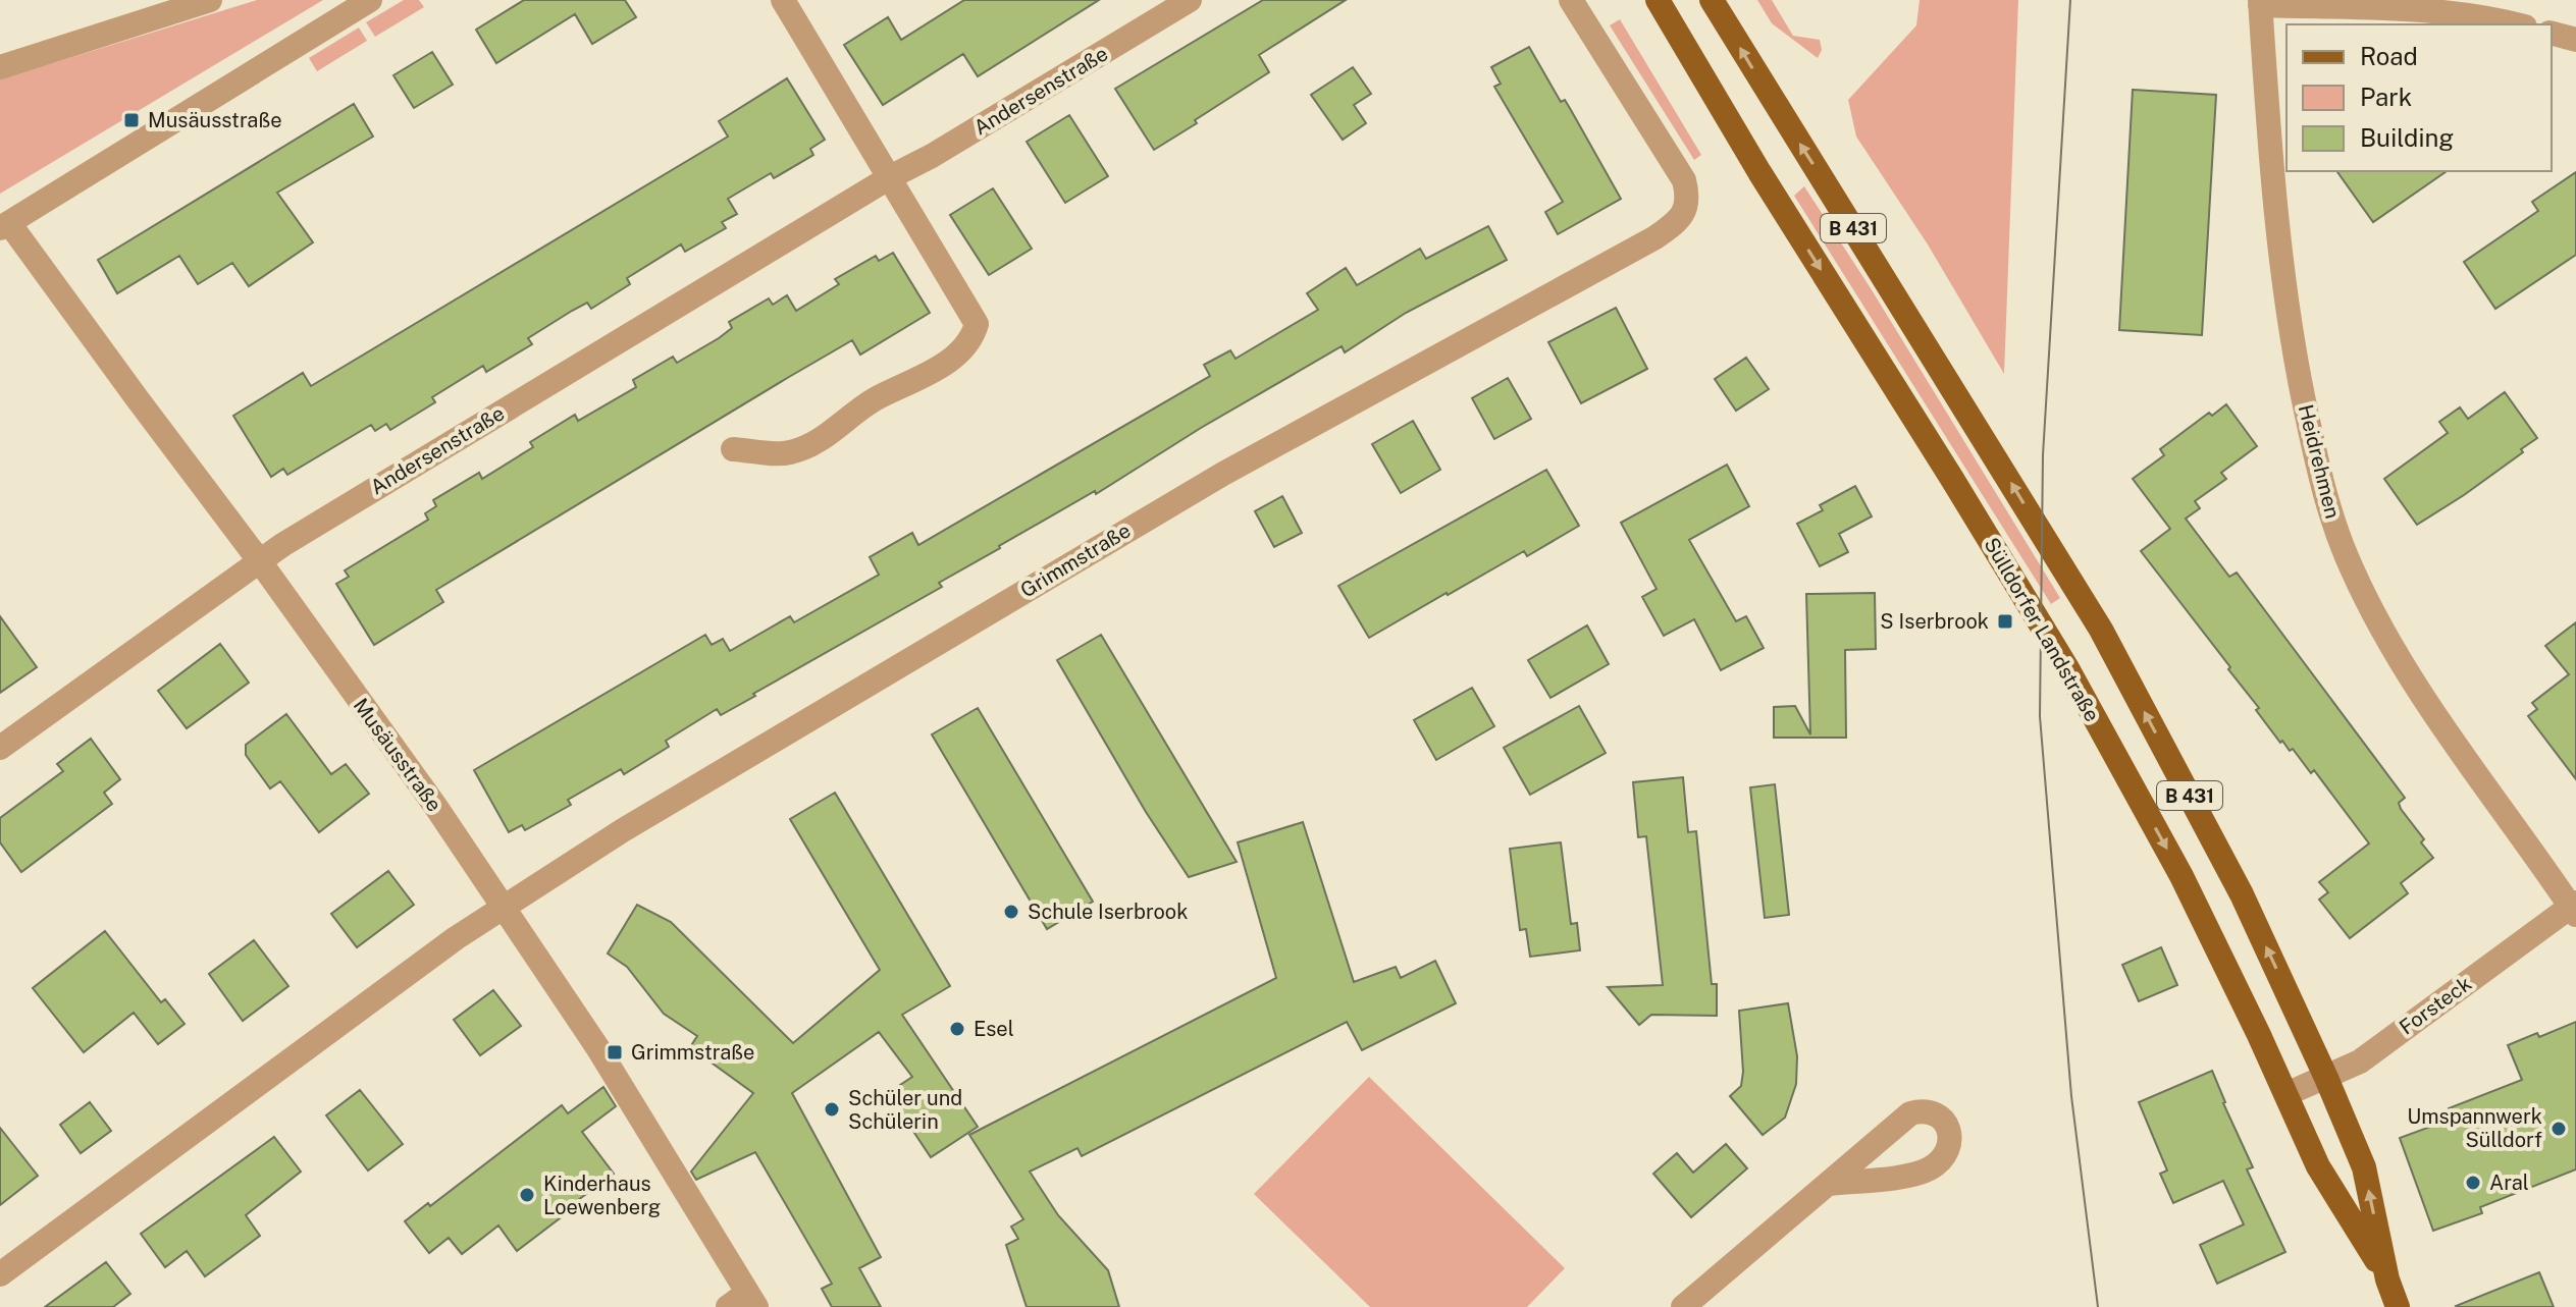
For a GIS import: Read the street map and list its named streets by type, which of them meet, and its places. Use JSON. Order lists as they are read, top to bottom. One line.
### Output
{"streets":{"main road":["B 431","Sülldorfer Landstraße"],"street":["Andersenstraße","Heidrehmen","Grimmstraße","Musäusstraße","Forsteck"]},"crossings":[["Andersenstraße","Musäusstraße"],["Heidrehmen","Forsteck"],["Grimmstraße","Musäusstraße"],["Sülldorfer Landstraße","Forsteck"]],"places":{"transit":["Musäusstraße","S Iserbrook","Grimmstraße"],"other":["Schule Iserbrook","Esel","Schüler und Schülerin","Umspannwerk Sülldorf","Aral","Kinderhaus Loewenberg"]},"legend":["Road","Park","Building"]}
